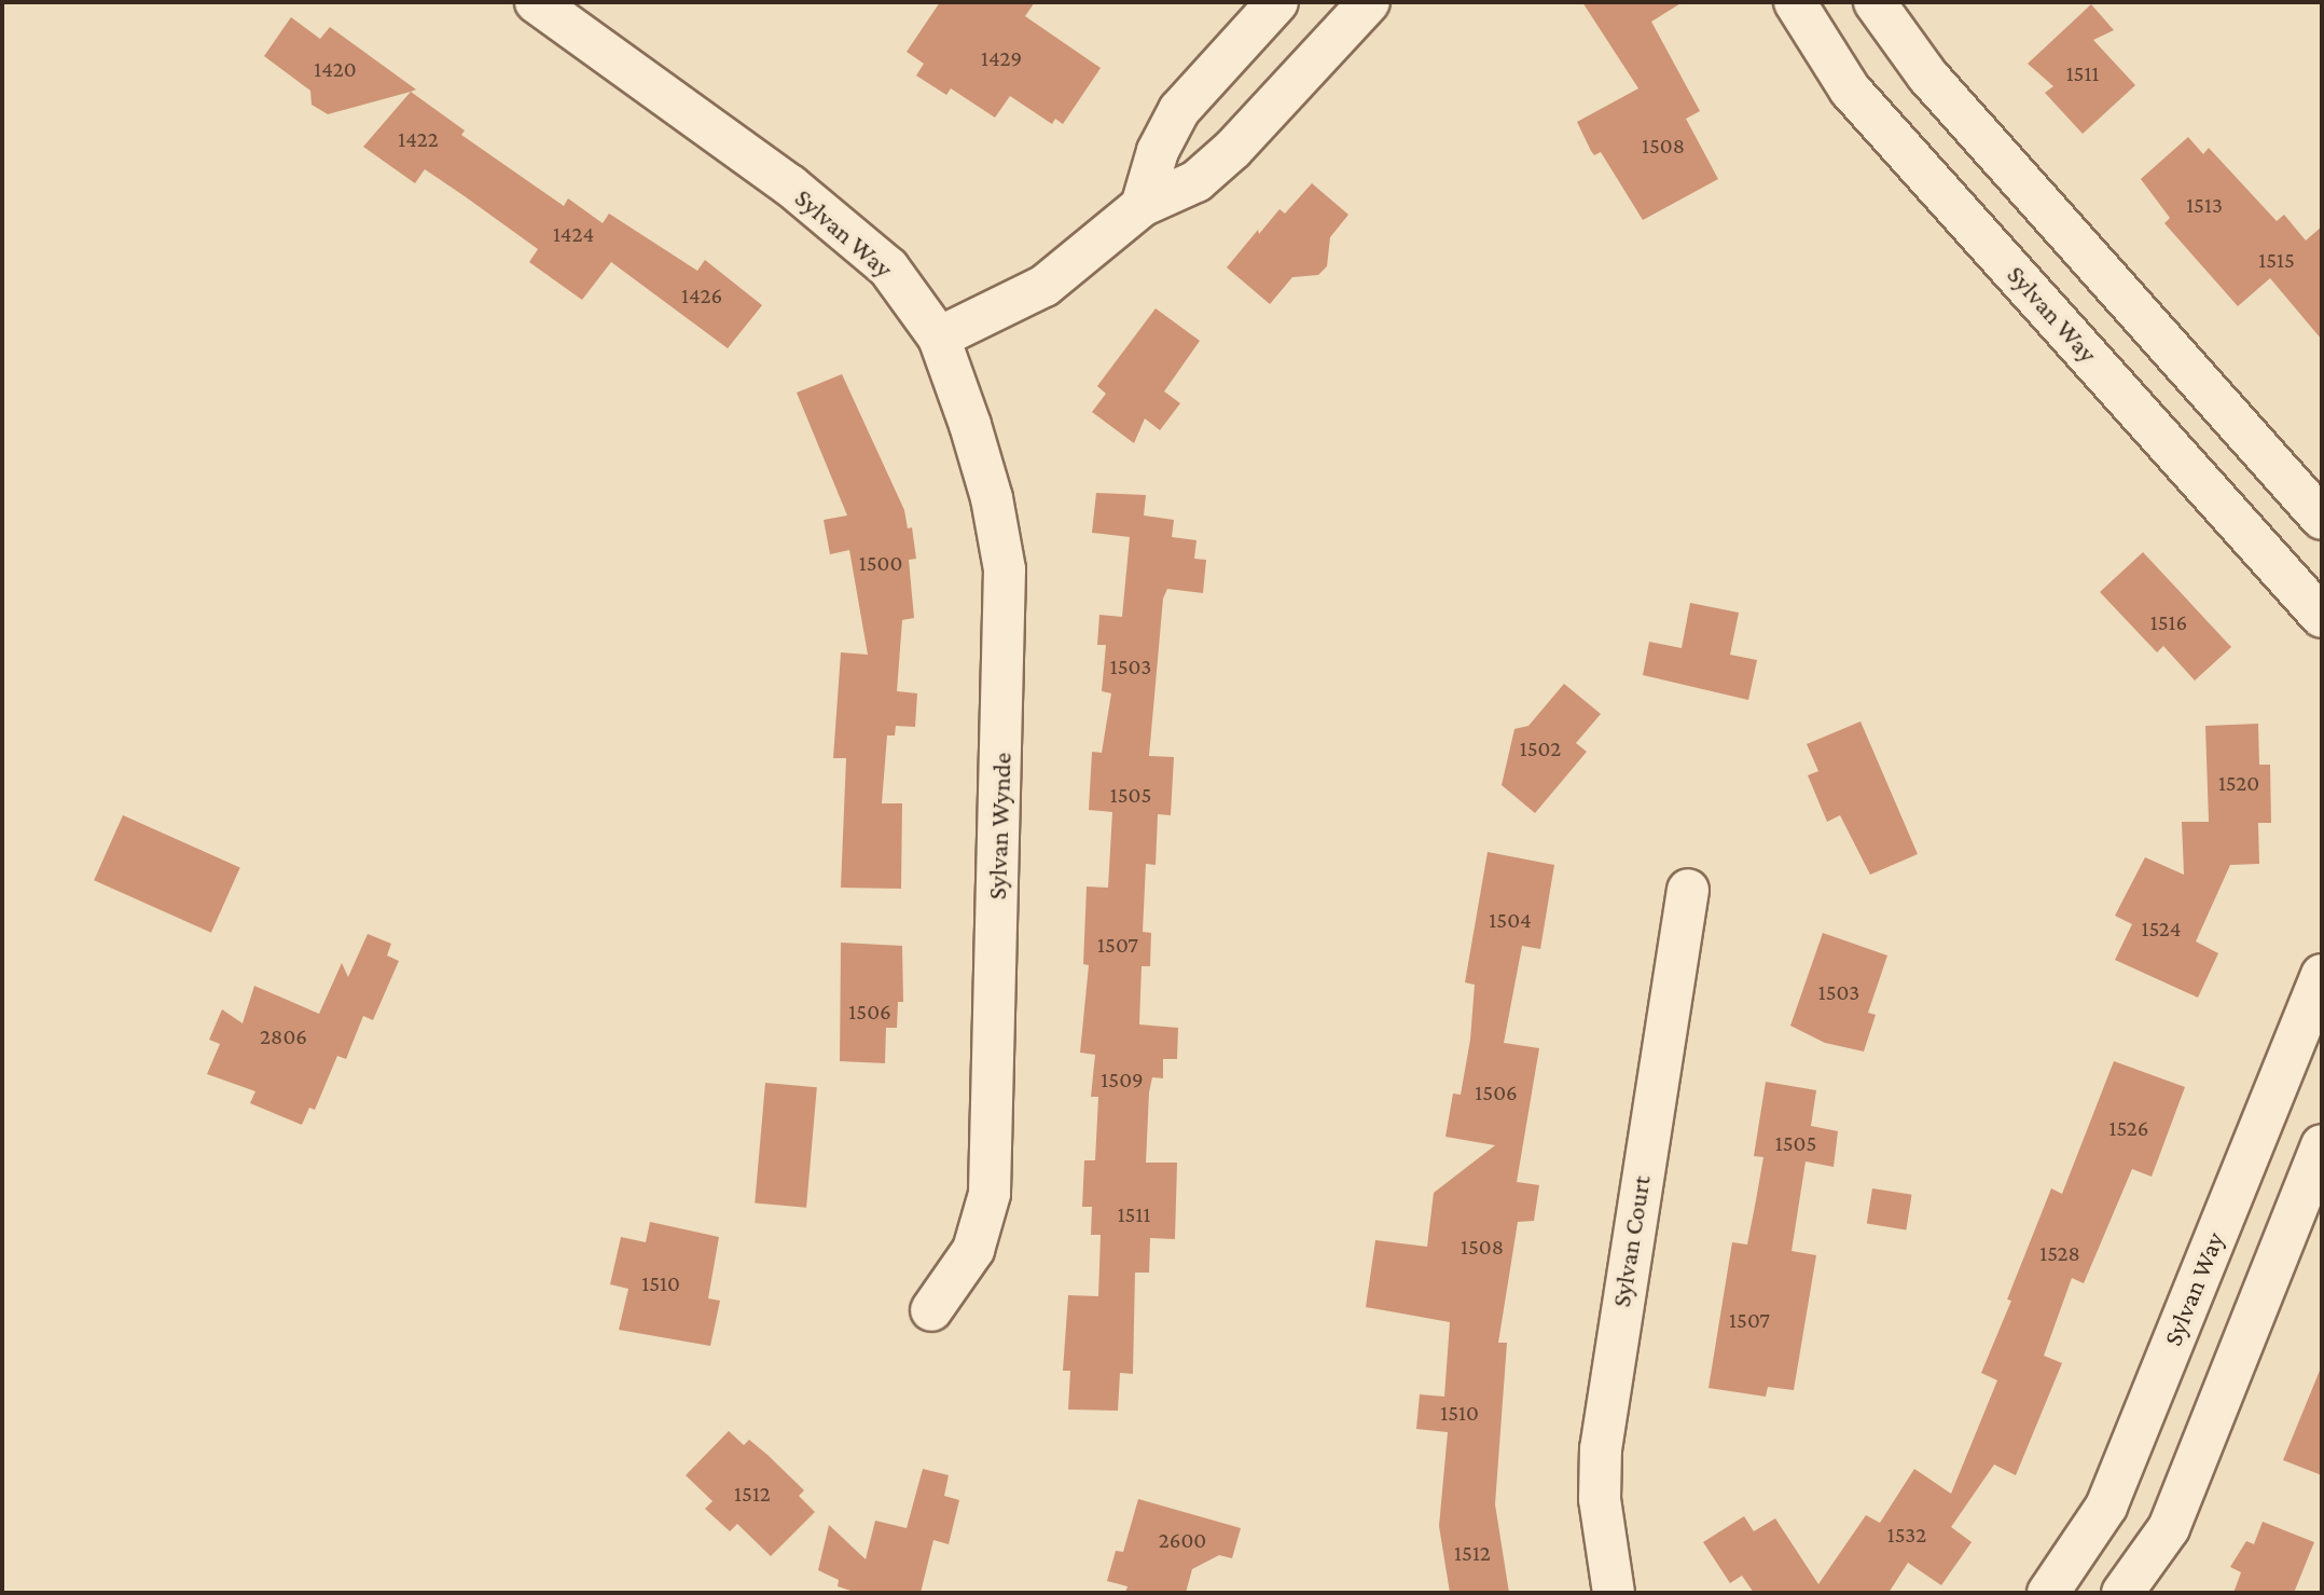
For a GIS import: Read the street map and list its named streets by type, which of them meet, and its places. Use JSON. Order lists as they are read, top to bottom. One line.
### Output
{"streets":{"street":["Sylvan Way","Sylvan Wynde","Sylvan Court"]},"crossings":[["Sylvan Way","Sylvan Wynde"]],"house_numbers":["1429","1420","1511","1422","1508","1513","1424","1515","1426","1500","1516","1503","1502","1520","1505","1504","1524","1507","1503","1506","2806","1509","1506","1526","1505","1511","1508","1528","1510","1507","1510","1512","1532","2600","1512"]}
